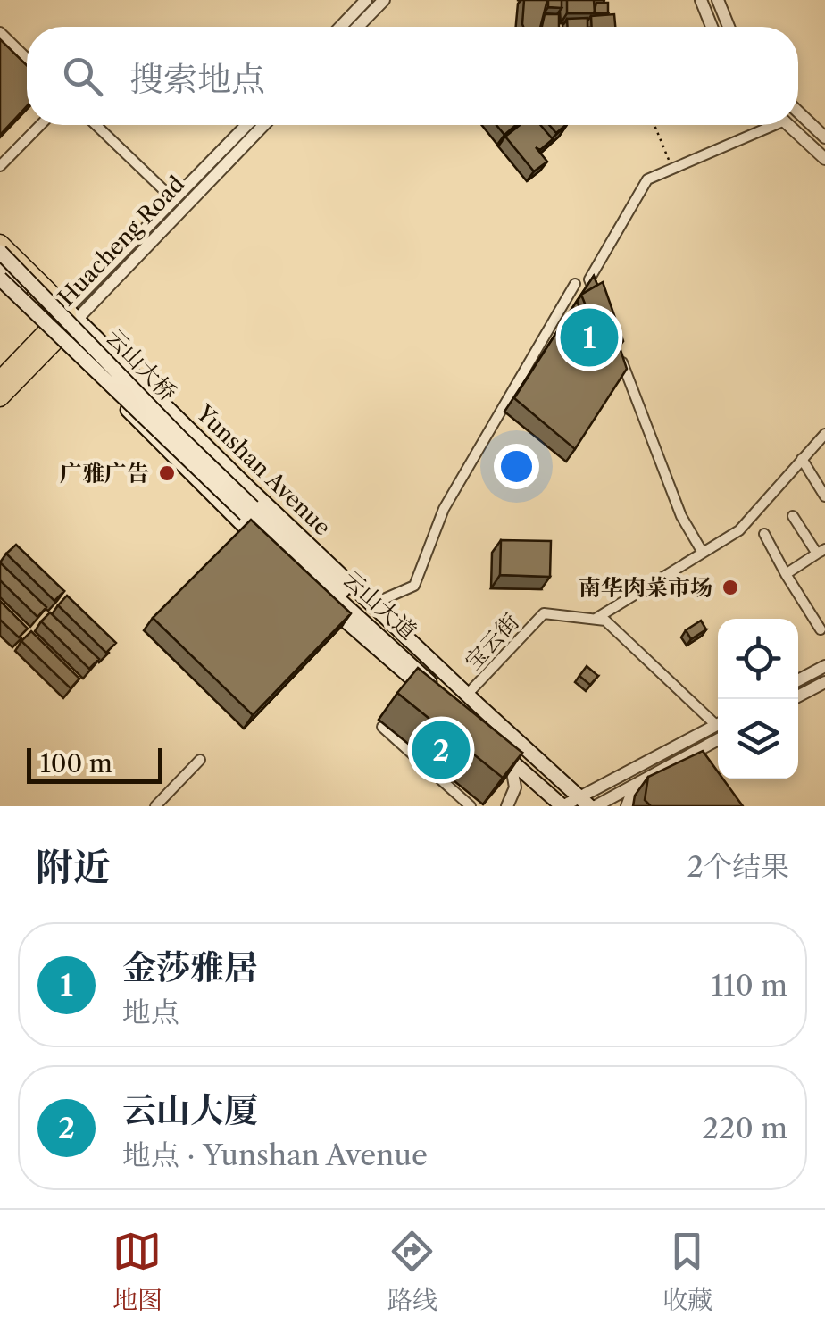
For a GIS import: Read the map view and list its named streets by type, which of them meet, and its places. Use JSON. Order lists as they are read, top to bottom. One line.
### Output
{"streets":{"highway":["Huacheng Road"],"main road":["云山大桥","Yunshan Avenue","云山大道"],"street":["宝云街"]},"crossings":[["Huacheng Road","Yunshan Avenue"],["云山大桥","云山大道"],["Yunshan Avenue","云山大道"],["Yunshan Avenue","宝云街"]],"places":["广雅广告","南华肉菜市场"],"scale_bar":"100 m","page":{"search":"搜索地点","pins":["1","2"],"scale":"100 m","heading":["附近","2个结果"],"list":[{"mark":"1","name":"金莎雅居","note":"地点","value":"110 m"},{"mark":"2","name":"云山大厦","note":"地点 · Yunshan Avenue","value":"220 m"}],"nav":["地图","路线","收藏"]}}
